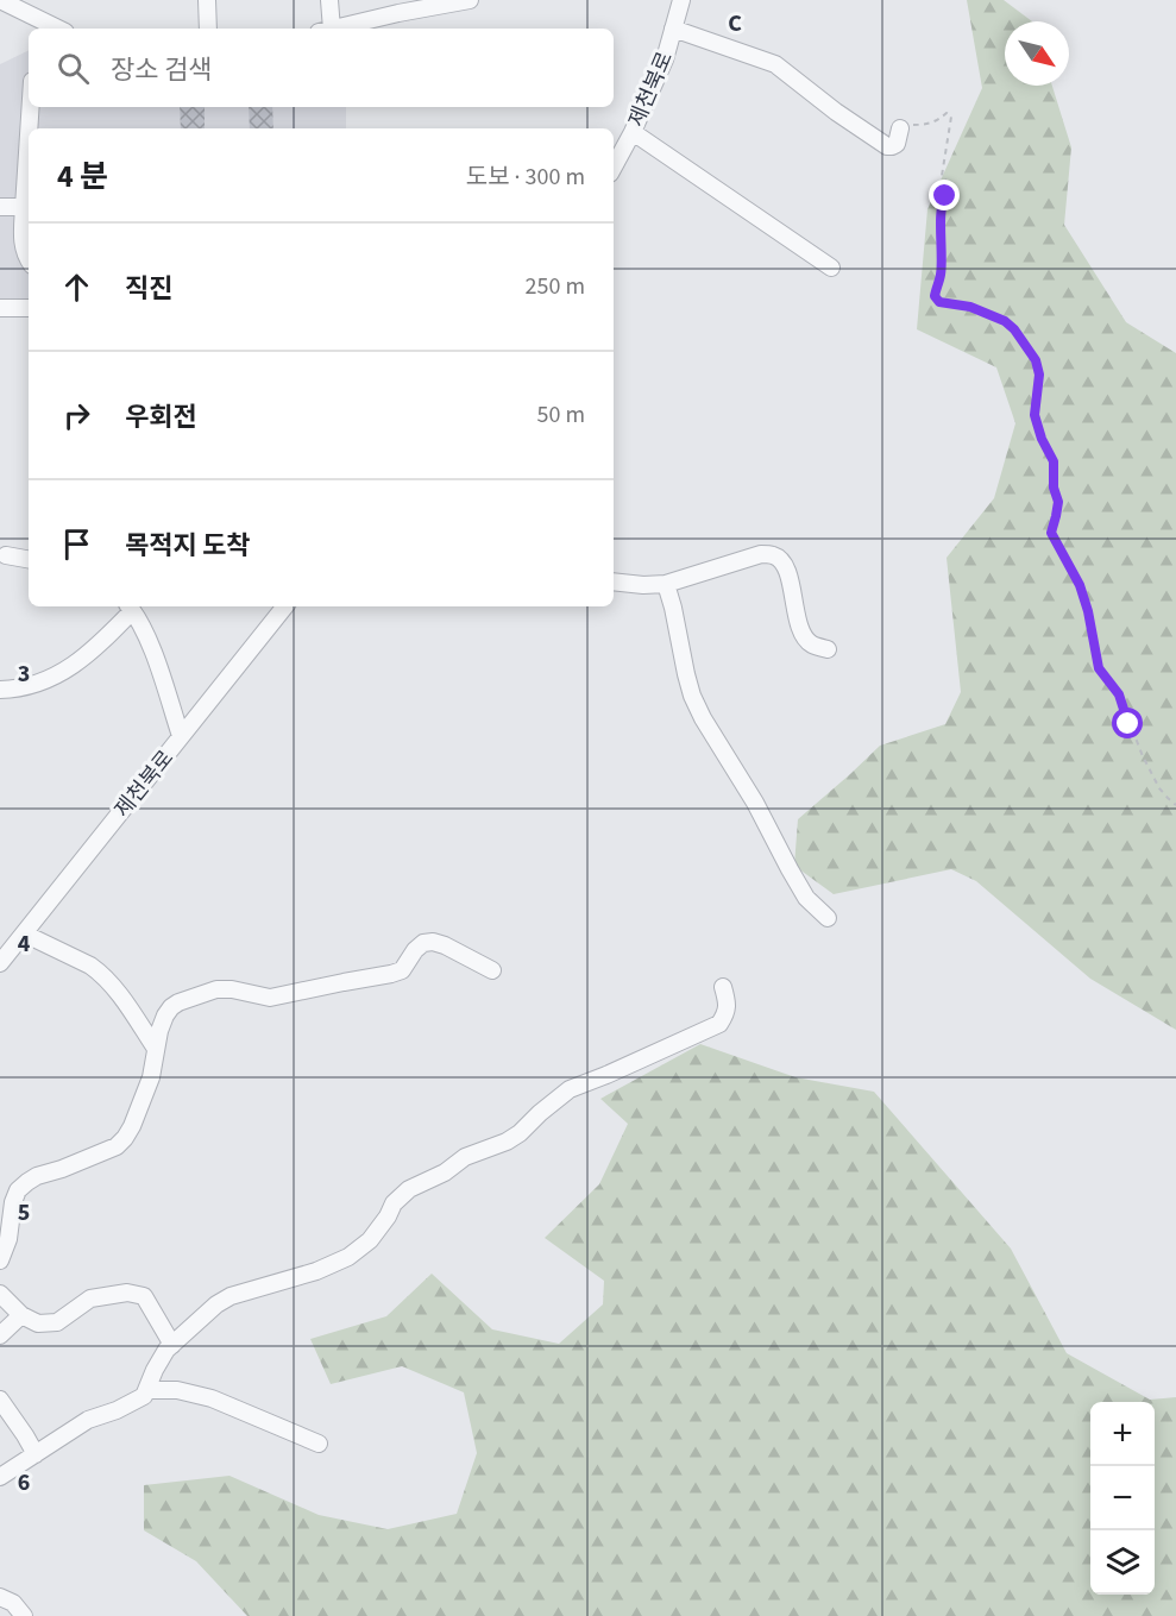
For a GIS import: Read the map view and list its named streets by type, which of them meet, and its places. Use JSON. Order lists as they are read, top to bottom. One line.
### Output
{"streets":{"street":["제천북로"]},"north":"bottom right","page":{"search":"장소 검색","heading":["4 분","도보 · 300 m"],"list":[["직진","250 m"],["우회전","50 m"],"목적지 도착"],"map_buttons":["+","−"]},"grid":{"columns":["C"],"rows":["3","4","5","6"]}}
